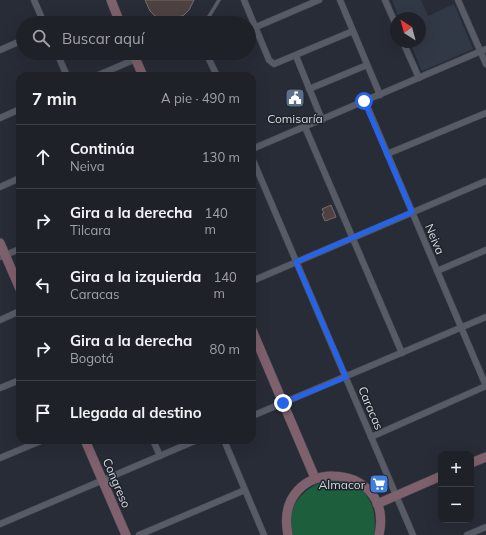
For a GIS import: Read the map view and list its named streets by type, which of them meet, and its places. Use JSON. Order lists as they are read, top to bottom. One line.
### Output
{"streets":{"main road":["Congreso"],"street":["Neiva","Caracas"]},"places":{"public building":["Comisaría"],"supermarket":["Almacor"]},"north":"top left","page":{"search":"Buscar aquí","heading":["7 min","A pie · 490 m"],"list":[["Continúa","Neiva","130 m"],["Gira a la derecha","Tilcara","140 m"],["Gira a la izquierda","Caracas","140 m"],["Gira a la derecha","Bogotá","80 m"],"Llegada al destino"],"map_buttons":["+","−"]}}
